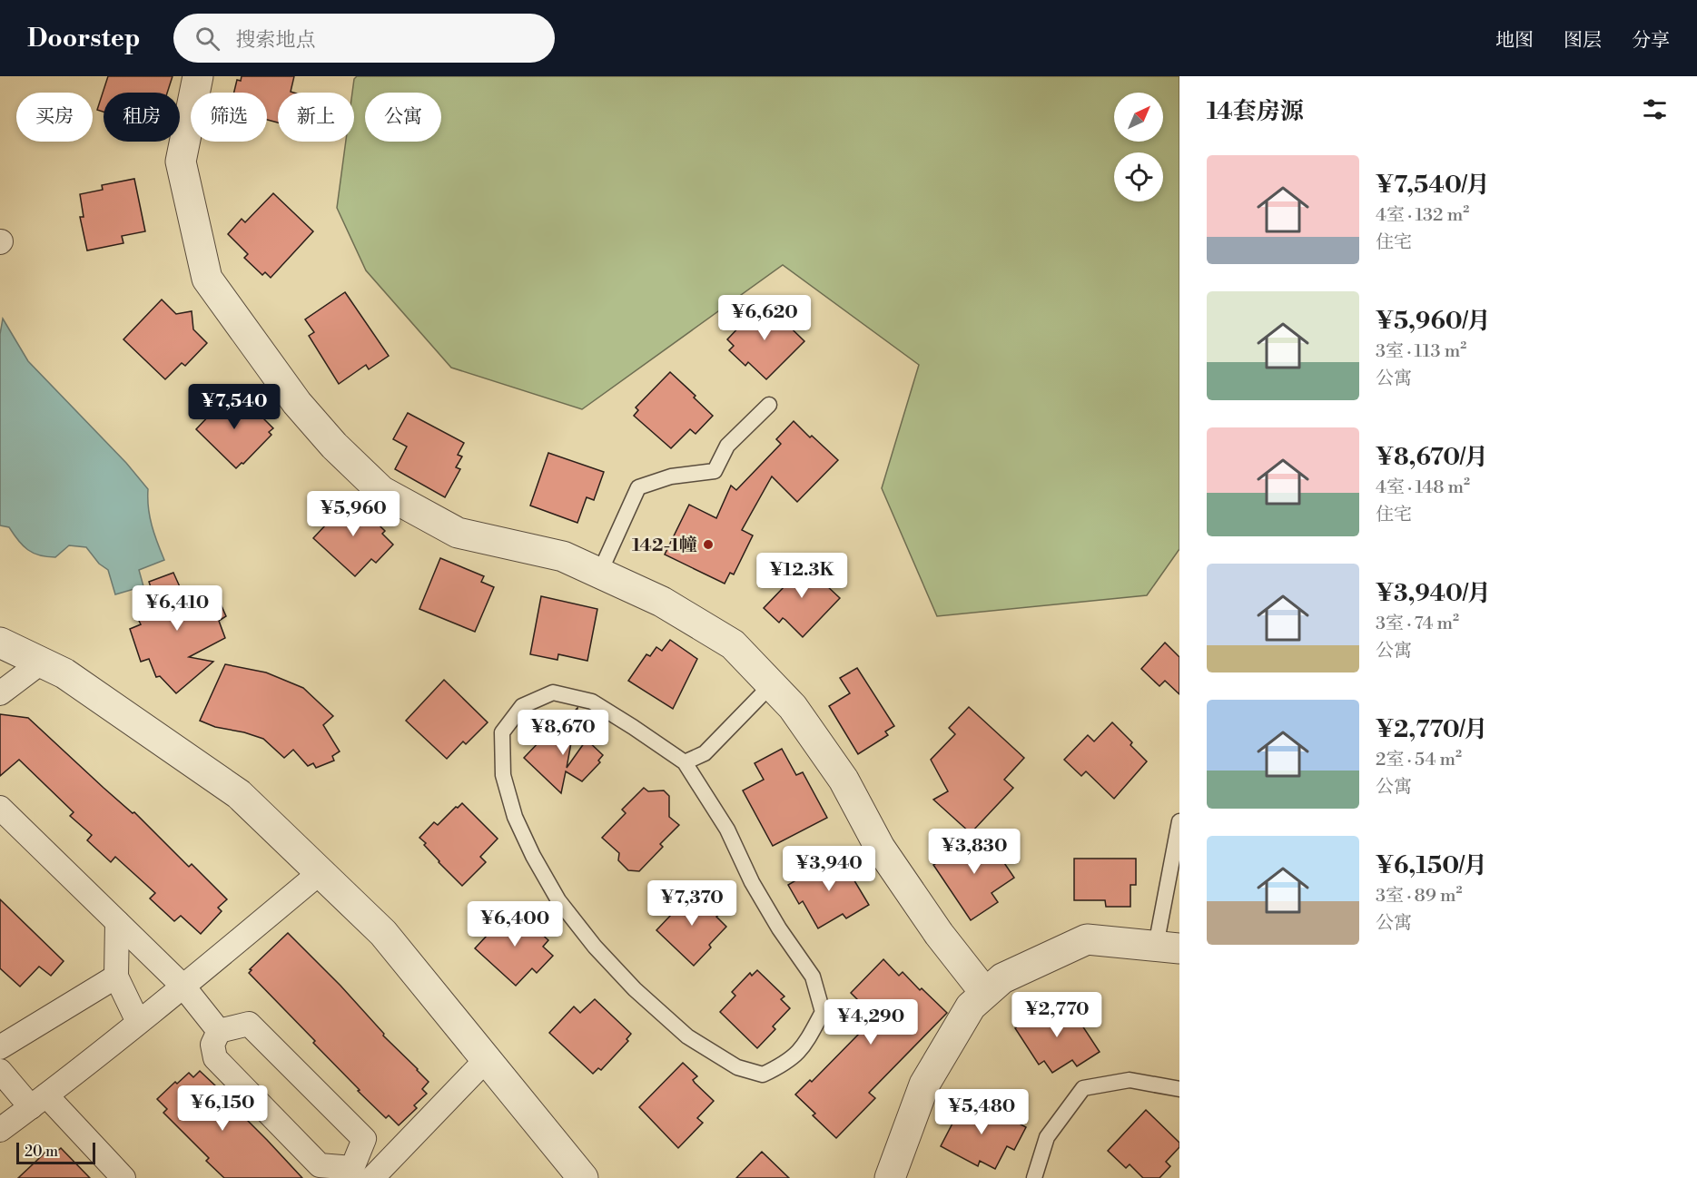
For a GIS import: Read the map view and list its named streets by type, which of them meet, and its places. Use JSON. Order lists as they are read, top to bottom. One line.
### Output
{"places":["142-1幢"],"scale_bar":"20 m","north":"top right","page":{"header":"Doorstep","search":"搜索地点","nav":["地图","图层","分享"],"heading":"14套房源","chip":["买房","租房","筛选","新上","公寓"],"list":[{"name":"¥7,540/月","note":"4室 · 132 m² · 住宅"},{"name":"¥5,960/月","note":"3室 · 113 m² · 公寓"},{"name":"¥8,670/月","note":"4室 · 148 m² · 住宅"},{"name":"¥3,940/月","note":"3室 · 74 m² · 公寓"},{"name":"¥2,770/月","note":"2室 · 54 m² · 公寓"},{"name":"¥6,150/月","note":"3室 · 89 m² · 公寓"}],"price":["¥6,620","¥7,540","¥5,960","¥12.3K","¥6,410","¥8,670","¥3,830","¥3,940","¥7,370","¥6,400","¥2,770","¥4,290","¥6,150","¥5,480"],"scale":"20 m"}}
